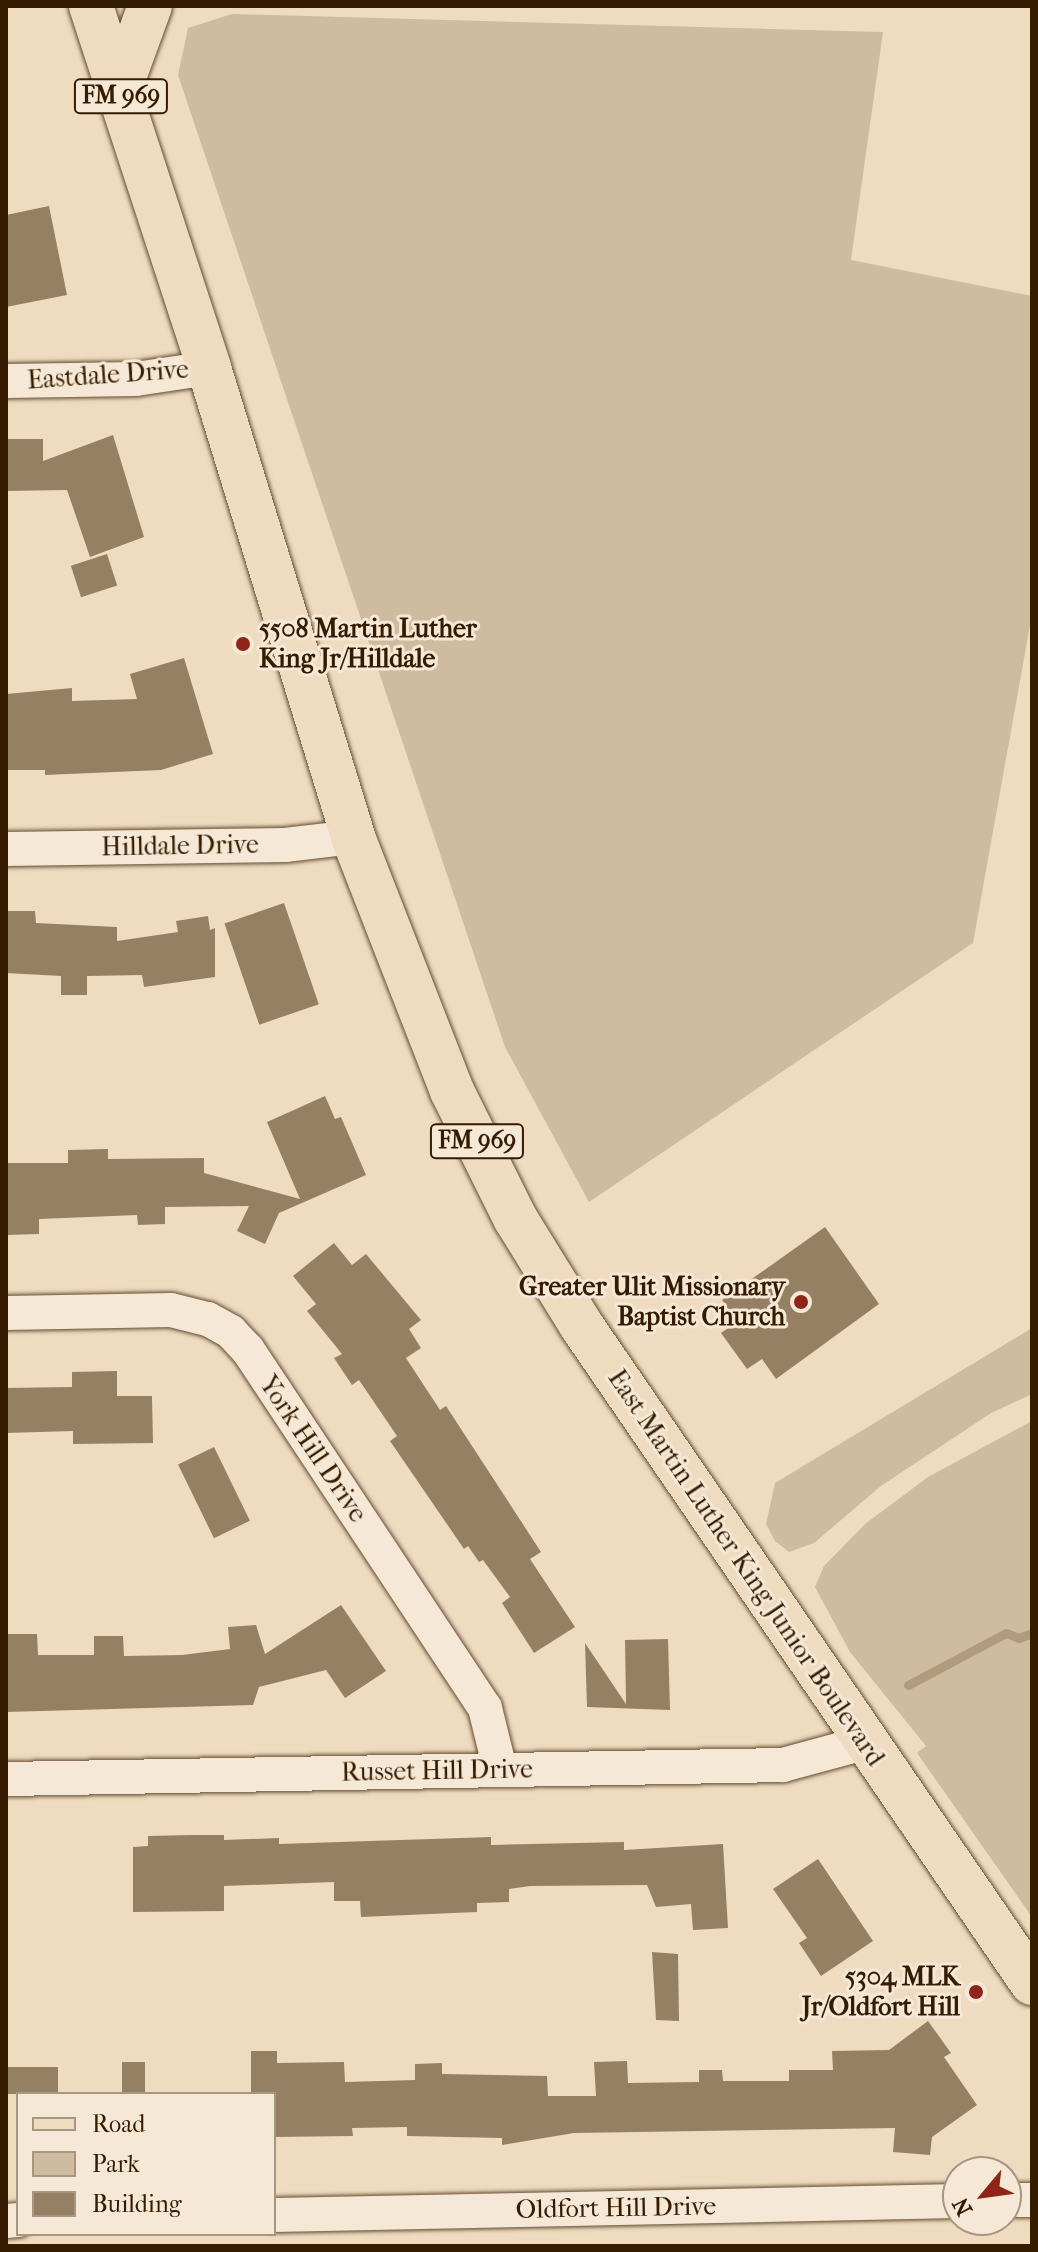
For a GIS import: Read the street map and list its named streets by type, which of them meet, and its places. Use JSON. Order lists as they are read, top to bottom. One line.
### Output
{"streets":{"main road":["FM 969","East Martin Luther King Junior Boulevard"],"street":["Eastdale Drive","Hilldale Drive","York Hill Drive","Russet Hill Drive","Oldfort Hill Drive"]},"crossings":[["Eastdale Drive","East Martin Luther King Junior Boulevard"],["Hilldale Drive","East Martin Luther King Junior Boulevard"],["York Hill Drive","Russet Hill Drive"],["East Martin Luther King Junior Boulevard","Russet Hill Drive"]],"places":["5508 Martin Luther King Jr/Hilldale","Greater Ulit Missionary Baptist Church","5304 MLK Jr/Oldfort Hill"],"legend":["Road","Park","Building"],"north":"bottom left"}
